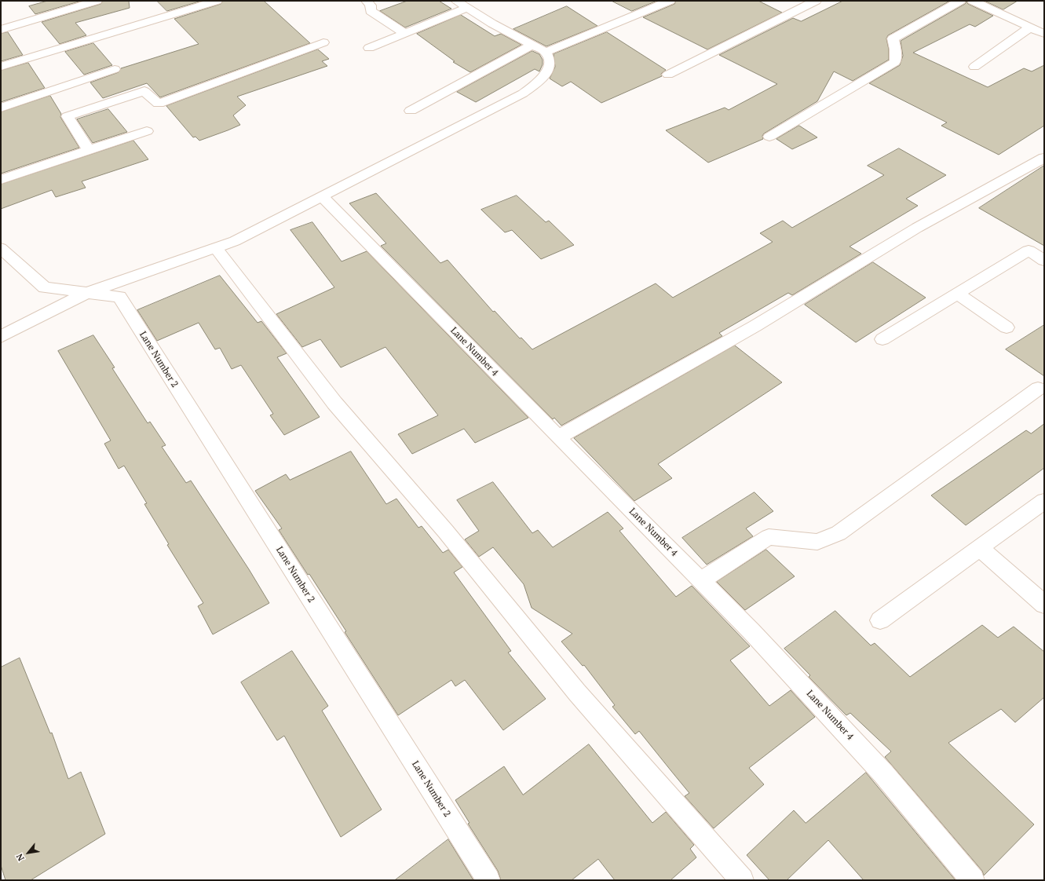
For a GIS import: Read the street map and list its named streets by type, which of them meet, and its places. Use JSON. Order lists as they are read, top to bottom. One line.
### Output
{"streets":{"street":["Lane Number 4","Lane Number 2"]},"north":"bottom left"}
